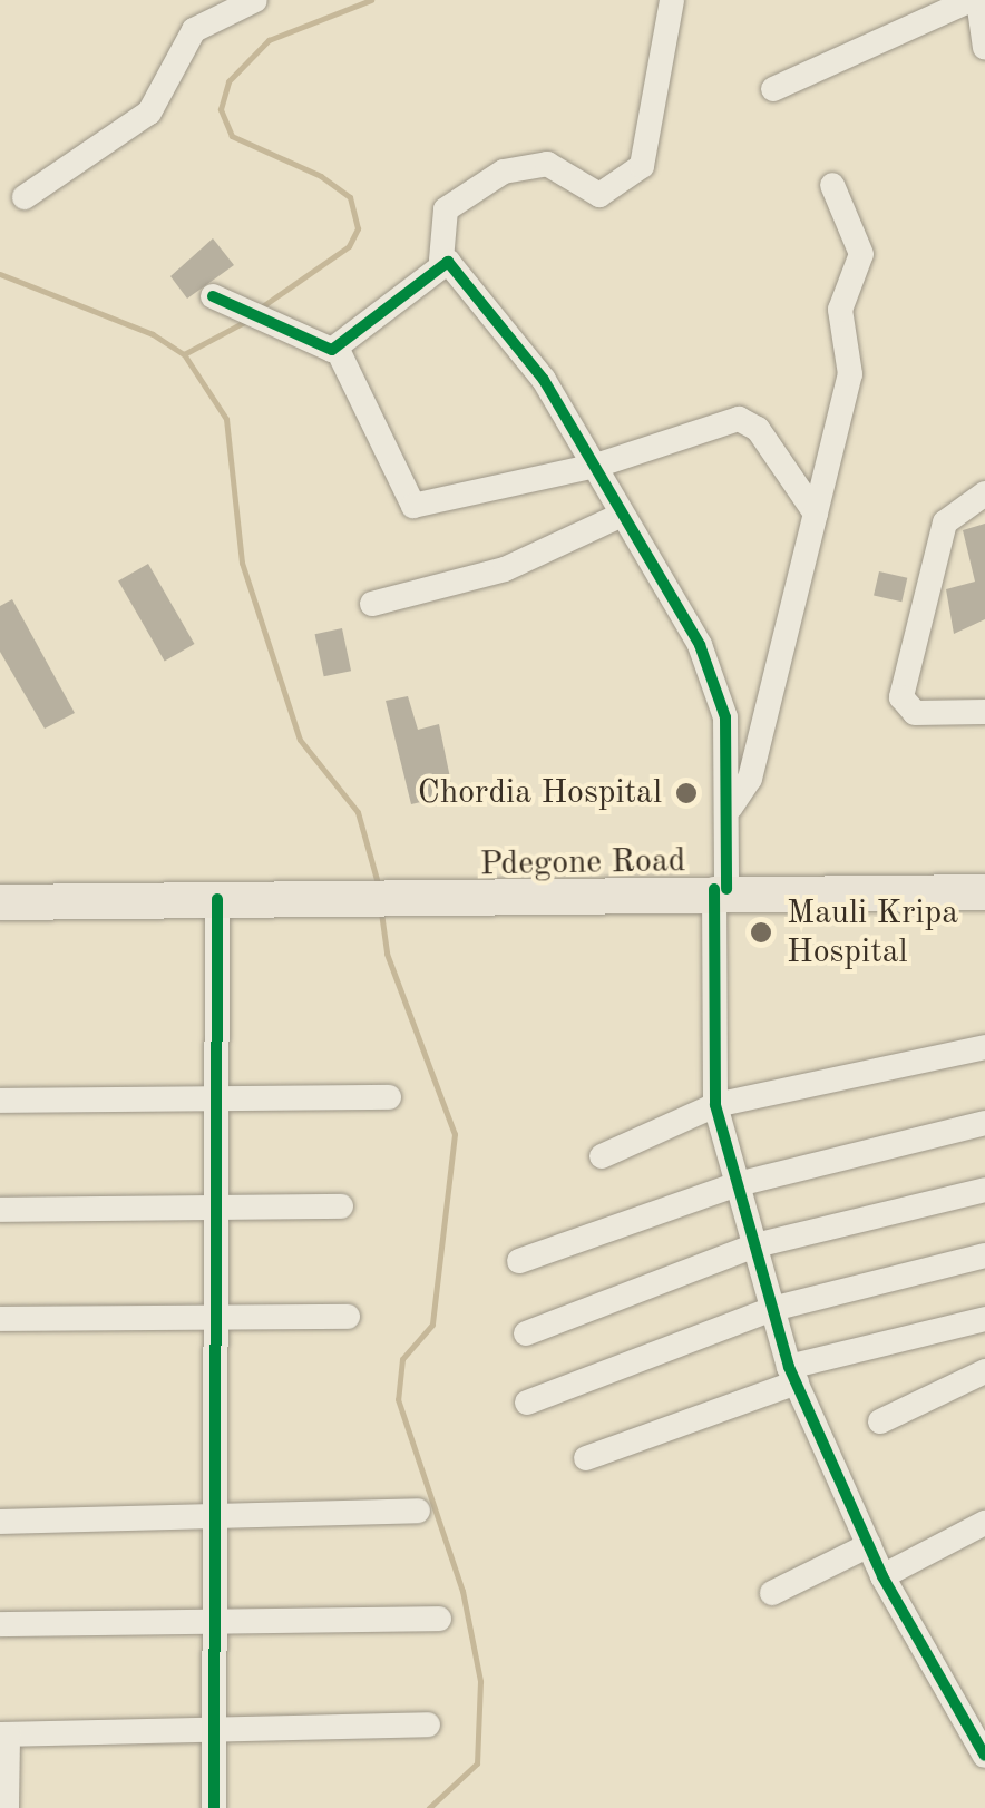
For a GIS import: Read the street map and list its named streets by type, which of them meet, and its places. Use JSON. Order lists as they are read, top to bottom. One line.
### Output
{"streets":{"highway":["Pdegone Road"]},"places":["Chordia Hospital","Mauli Kripa Hospital"]}
